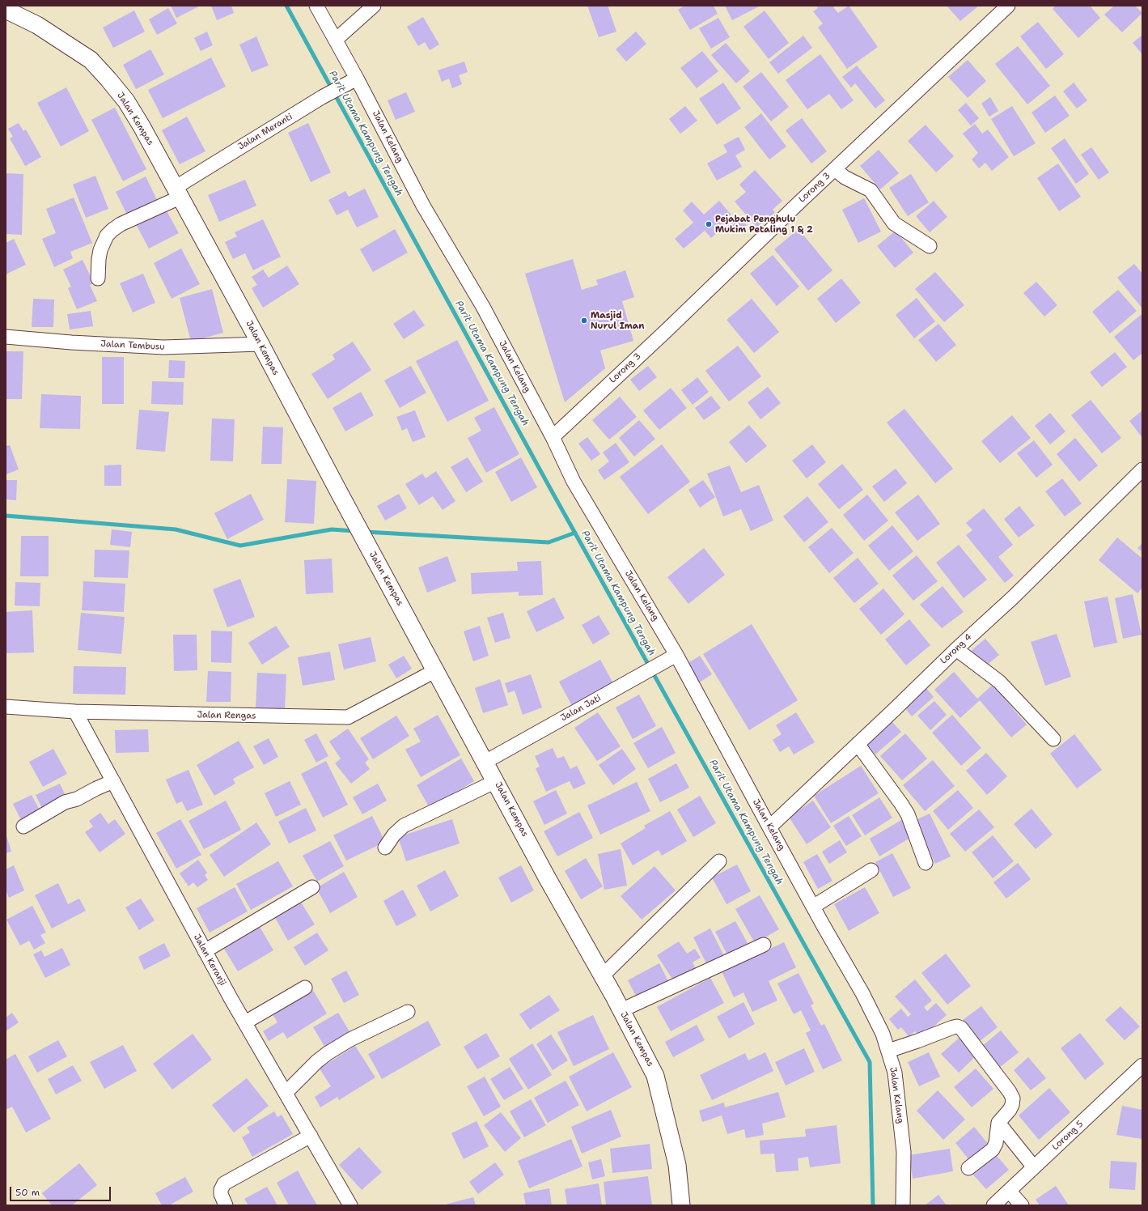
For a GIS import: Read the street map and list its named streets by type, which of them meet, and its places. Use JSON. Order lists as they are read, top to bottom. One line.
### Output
{"streets":{"street":["Jalan Kempas","Jalan Meranti","Jalan Kelang","Lorong 3","Jalan Tembusu","Lorong 4","Jalan Jati","Jalan Rengas","Jalan Keranji","Lorong 5"]},"crossings":[["Jalan Kempas","Jalan Meranti"],["Jalan Kempas","Jalan Tembusu"],["Jalan Kempas","Jalan Jati"],["Jalan Kempas","Jalan Rengas"],["Jalan Meranti","Jalan Kelang"],["Jalan Kelang","Lorong 3"],["Jalan Kelang","Lorong 4"],["Jalan Kelang","Jalan Jati"],["Jalan Rengas","Jalan Keranji"]],"water":["Parit Utama Kampung Tengah"],"places":["Pejabat Penghulu Mukim Petaling 1 & 2","Masjid Nurul Iman"],"scale_bar":"50 m"}
